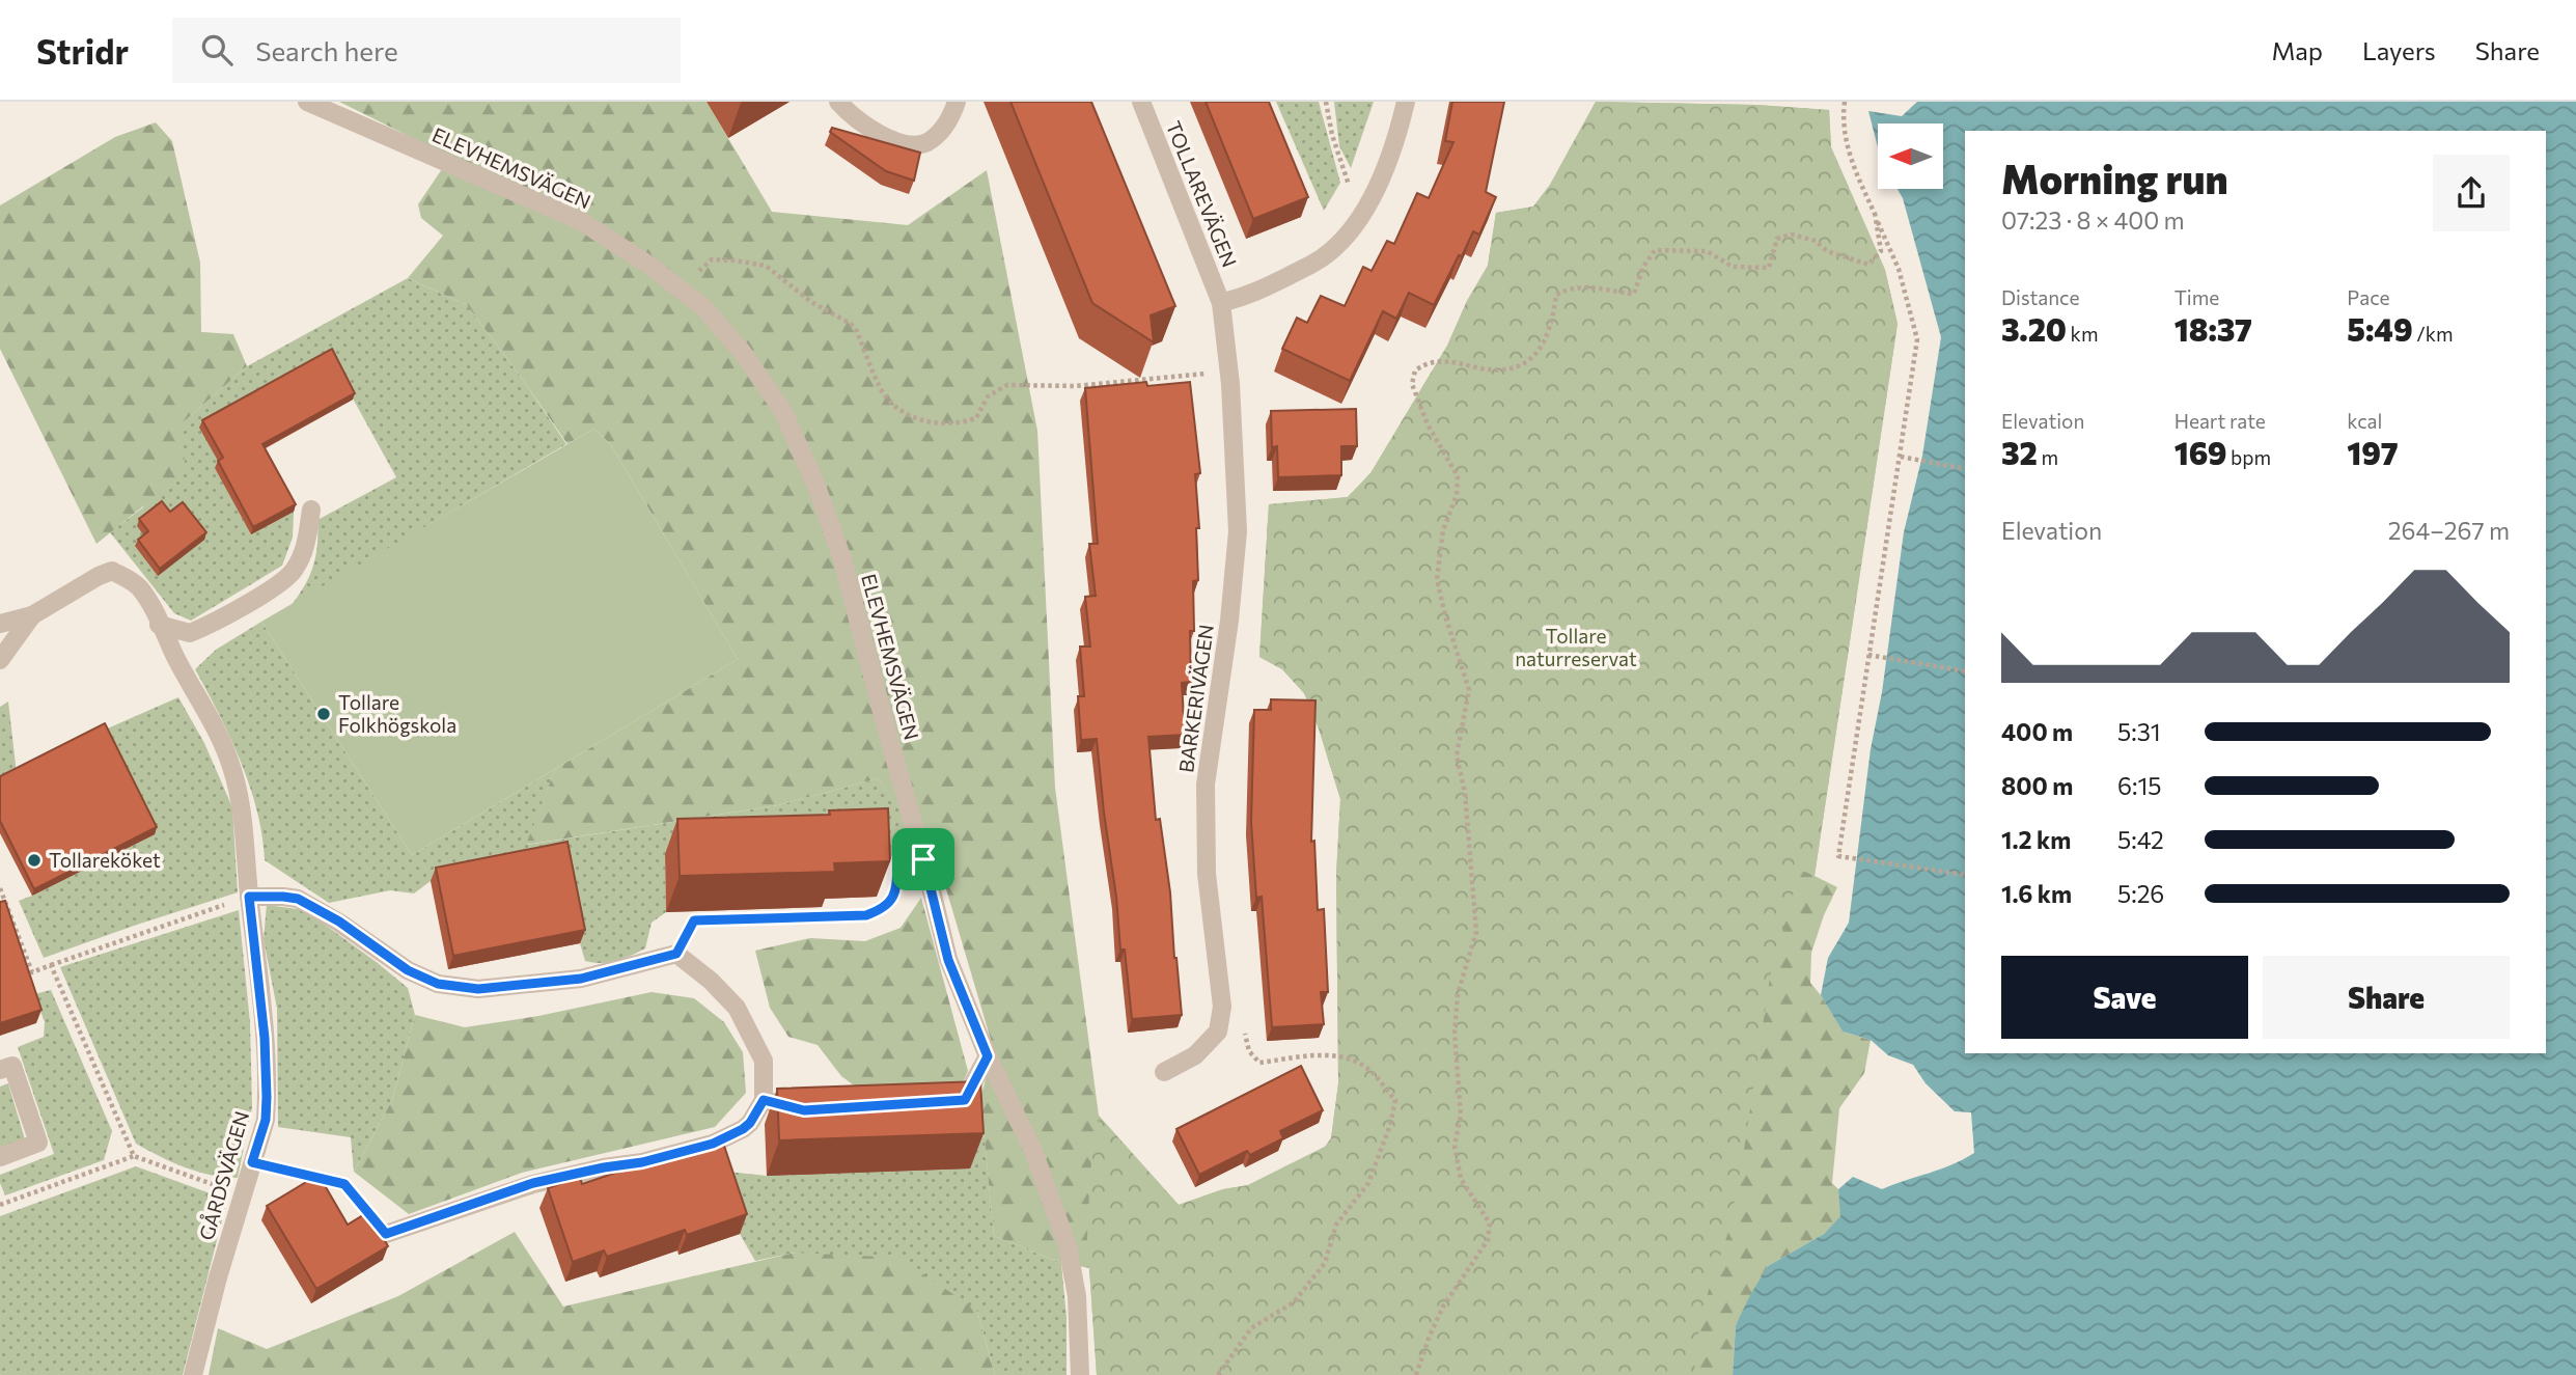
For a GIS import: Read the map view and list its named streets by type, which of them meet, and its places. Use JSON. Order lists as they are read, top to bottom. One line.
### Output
{"streets":{"street":["ELEVHEMSVÄGEN","TOLLAREVÄGEN","BARKERIVÄGEN","GÅRDSVÄGEN"]},"crossings":[["TOLLAREVÄGEN","BARKERIVÄGEN"]],"parks":["Tollare naturreservat"],"places":["Tollare Folkhögskola","Tollareköket"],"north":"left","page":{"header":"Stridr","search":"Search here","nav":["Map","Layers","Share"],"heading":["Morning run","07:23 · 8 × 400 m"],"stats":[["Distance","3.20 km"],["Time","18:37"],["Pace","5:49 /km"],["Elevation","32 m"],["Heart rate","169 bpm"],["kcal","197"]],"chart":["Elevation","264–267 m"],"list":[{"name":"400 m","note":"5:31"},{"name":"800 m","note":"6:15"},{"name":"1.2 km","note":"5:42"},{"name":"1.6 km","note":"5:26"}],"buttons":["Save","Share"]}}
